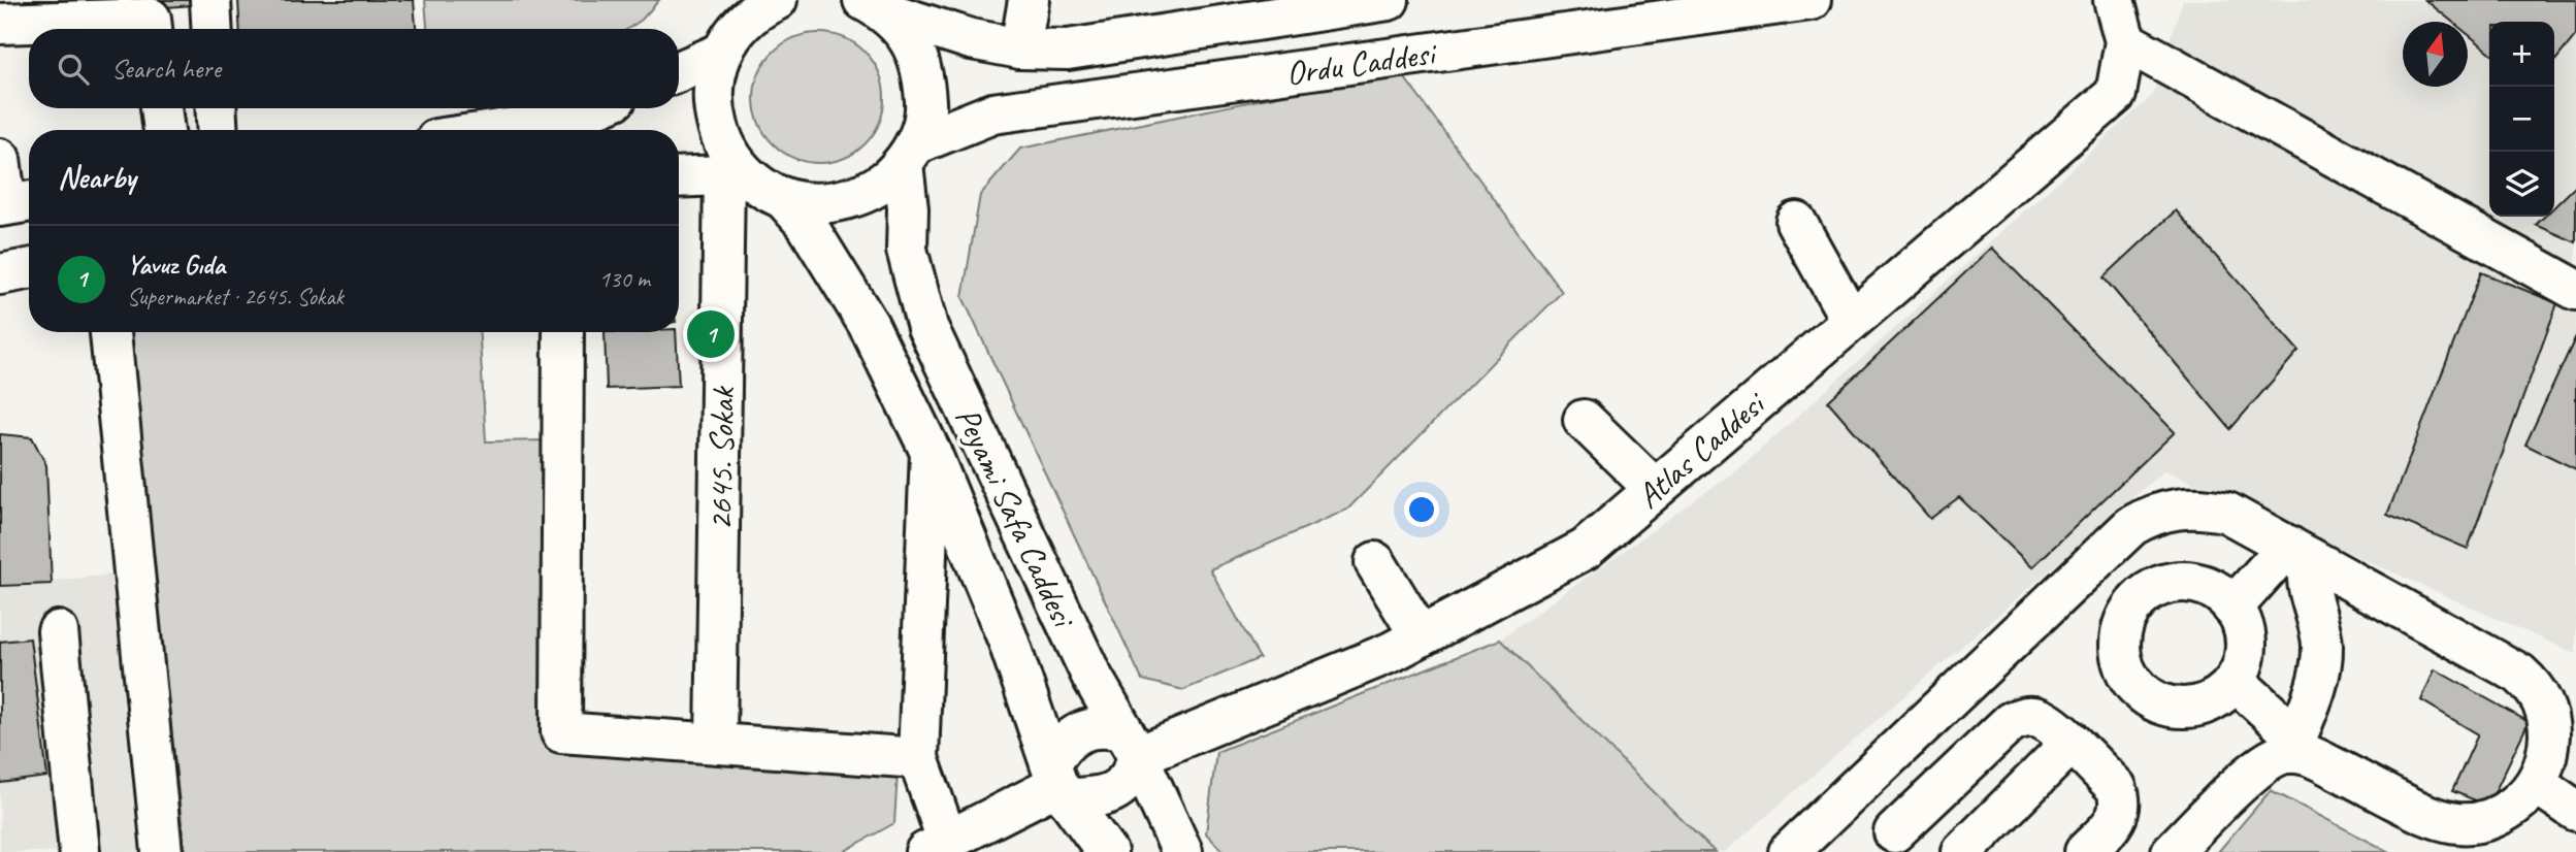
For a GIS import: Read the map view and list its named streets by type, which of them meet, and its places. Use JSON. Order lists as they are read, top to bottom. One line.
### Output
{"streets":{"street":["Ordu Caddesi","Atlas Caddesi","2645. Sokak","Peyami Safa Caddesi"]},"crossings":[["Ordu Caddesi","Peyami Safa Caddesi"],["Atlas Caddesi","Peyami Safa Caddesi"],["2645. Sokak","Peyami Safa Caddesi"]],"north":"top","page":{"map_buttons":["+","−"],"search":"Search here","heading":"Nearby","list":[{"mark":"1","name":"Yavuz Gıda","note":"Supermarket · 2645. Sokak","value":"130 m"}],"pins":"1"}}
